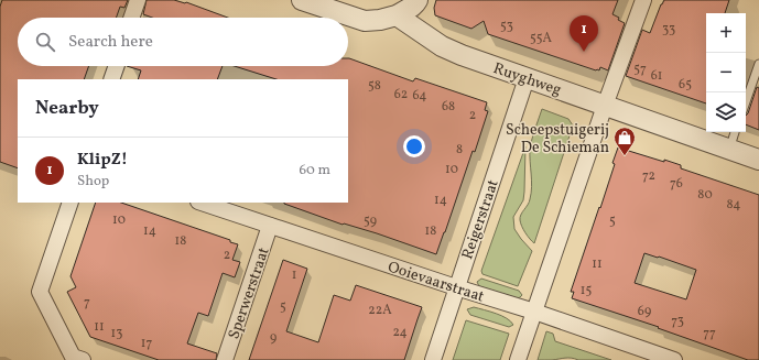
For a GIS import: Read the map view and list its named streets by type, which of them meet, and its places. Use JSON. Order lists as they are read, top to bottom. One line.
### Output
{"streets":{"street":["Ruyghweg","Reigerstraat","Ooievaarstraat","Sperwerstraat"]},"crossings":[["Ruyghweg","Reigerstraat"],["Reigerstraat","Ooievaarstraat"],["Ooievaarstraat","Sperwerstraat"]],"places":{"shop":["Scheepstuigerij De Schieman"]},"house_numbers":["53","33","55A","57","61","65","58","62","64","68","2","8","10","72","76","80","14","84","10","59","5","14","18","18","2","11","1","15","7","5","22A","69","73","11","24","13","77","9","17"],"page":{"map_buttons":["+","−"],"pins":"1","search":"Search here","heading":"Nearby","list":[{"mark":"1","name":"KlipZ!","note":"Shop","value":"60 m"}]}}
